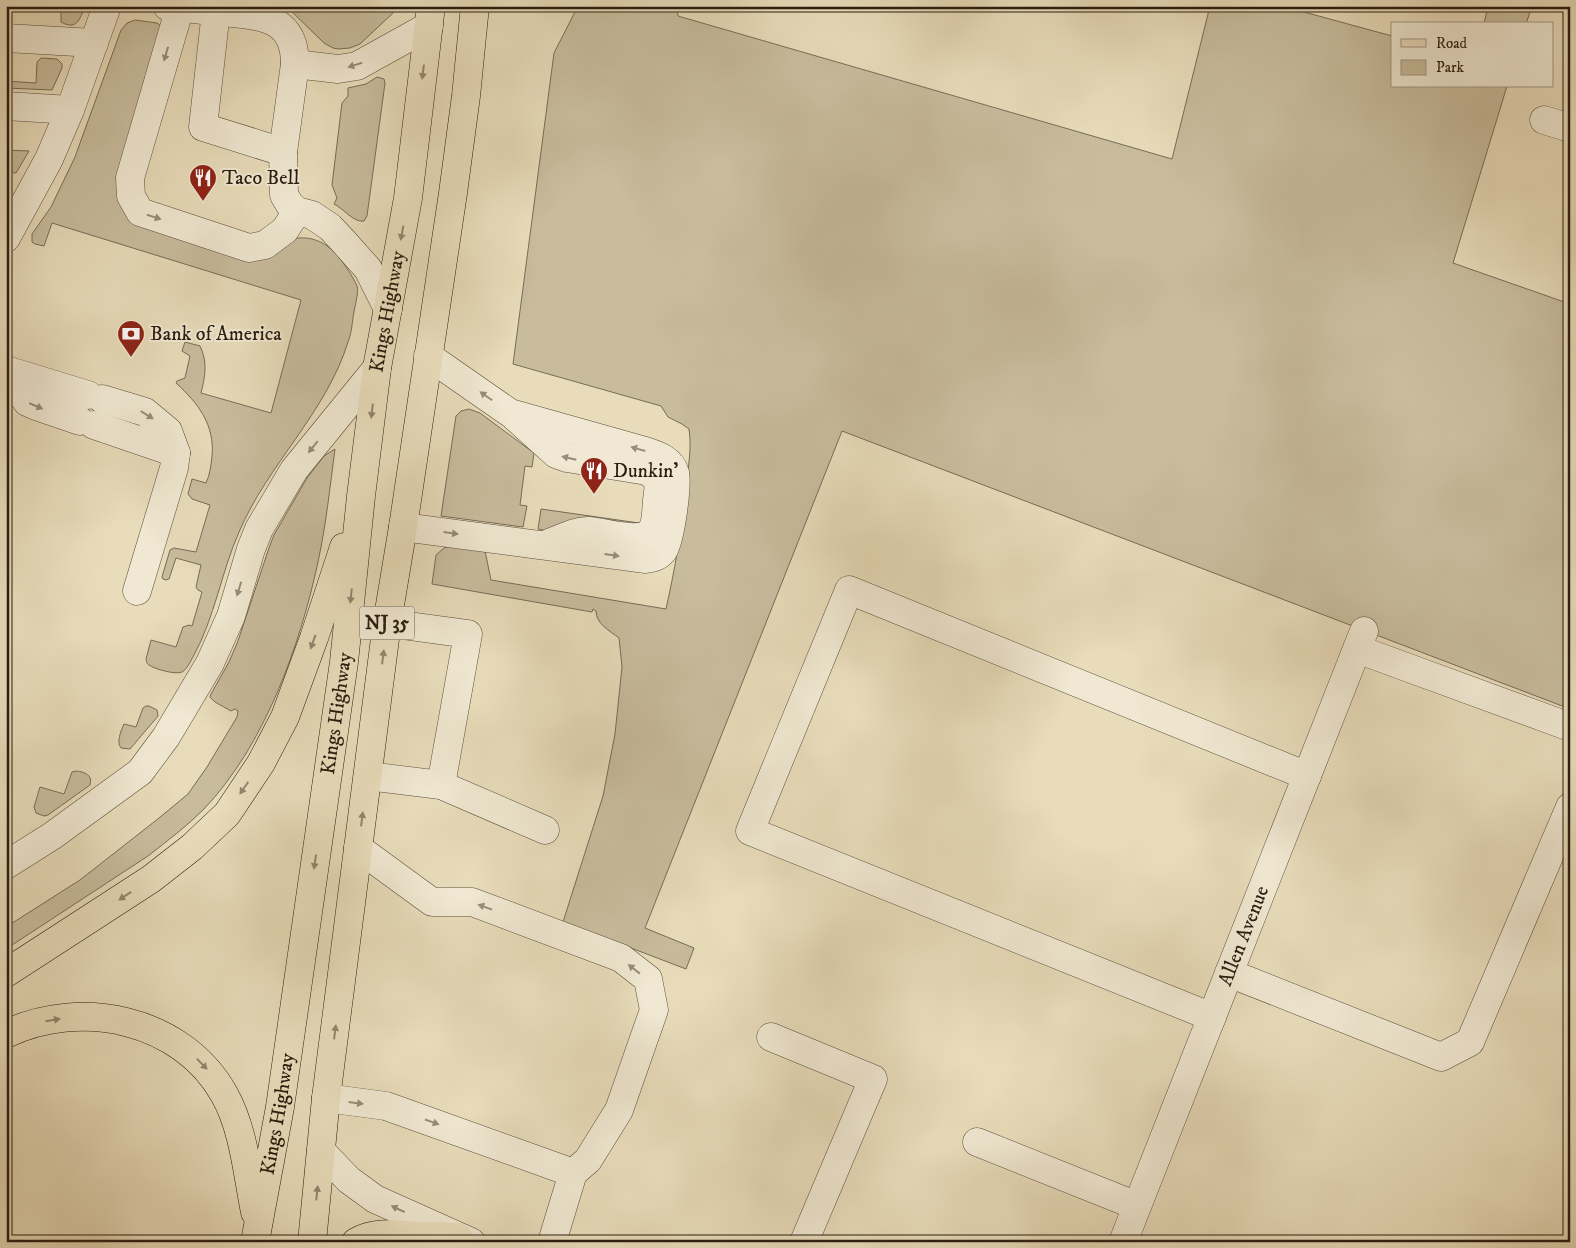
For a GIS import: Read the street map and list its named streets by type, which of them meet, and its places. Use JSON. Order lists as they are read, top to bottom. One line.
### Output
{"streets":{"main road":["Kings Highway","NJ 35"],"street":["Allen Avenue"]},"places":{"restaurant":["Taco Bell","Dunkin'"],"bank":["Bank of America"]},"legend":["Road","Park"]}
